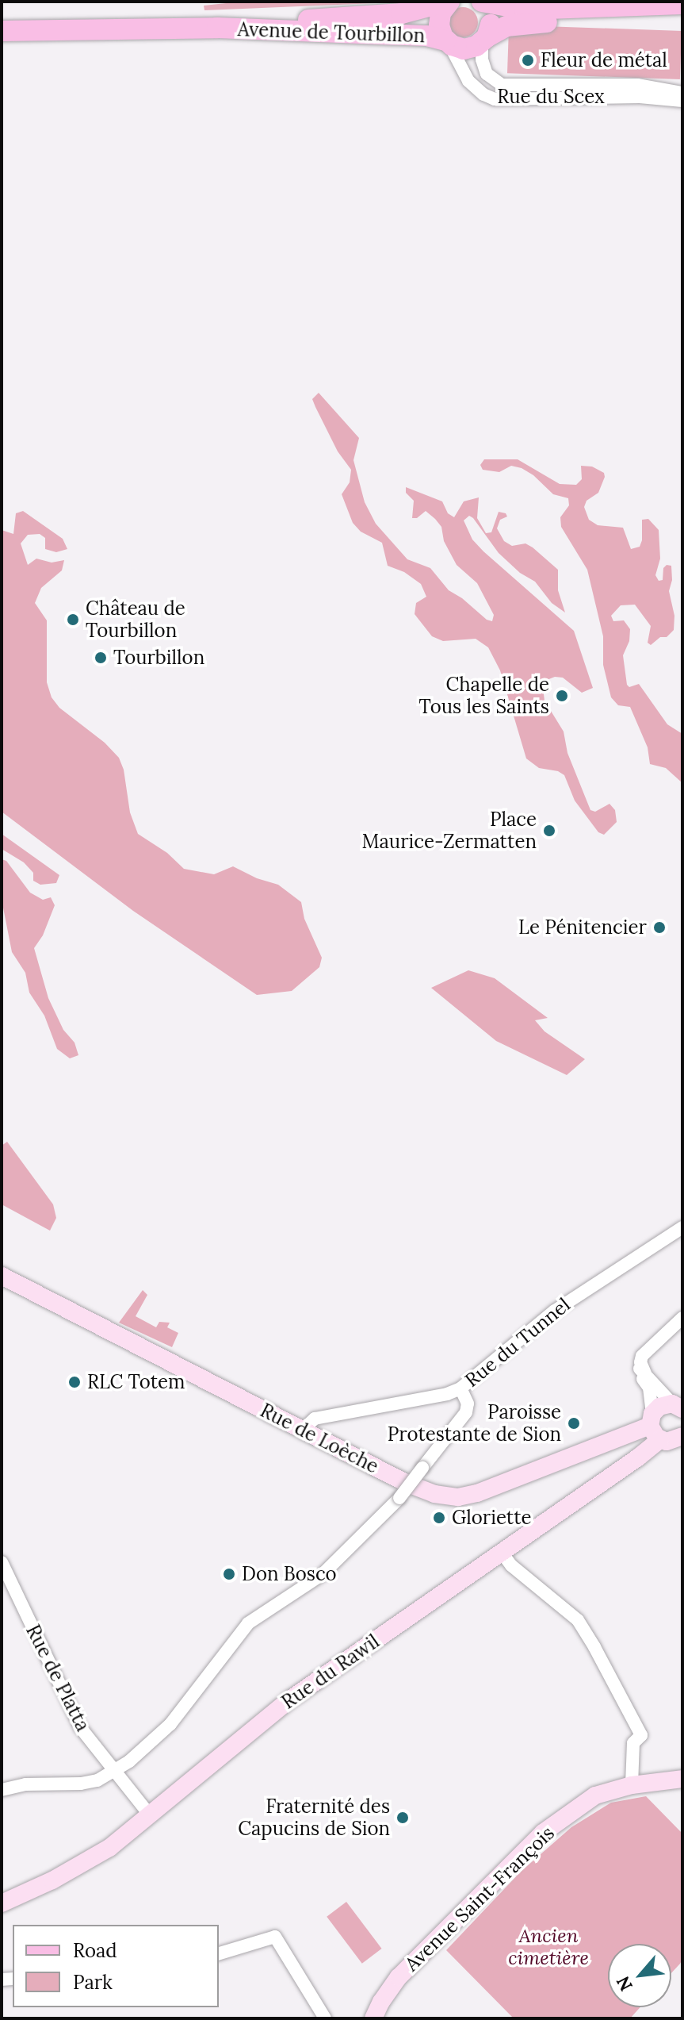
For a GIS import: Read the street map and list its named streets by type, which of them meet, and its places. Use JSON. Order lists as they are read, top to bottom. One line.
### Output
{"streets":{"main road":["Avenue de Tourbillon"],"street":["Rue du Scex","Rue du Tunnel","Rue de Loèche","Rue du Rawil","Rue de Platta","Avenue Saint-François"]},"crossings":[["Avenue de Tourbillon","Rue du Scex"],["Rue du Tunnel","Rue de Loèche"],["Rue de Loèche","Rue du Rawil"],["Rue du Rawil","Rue de Platta"]],"parks":["Ancien cimetière"],"places":["Fleur de métal","Château de Tourbillon","Tourbillon","Chapelle de Tous les Saints","Place Maurice-Zermatten","Le Pénitencier","RLC Totem","Paroisse Protestante de Sion","Gloriette","Don Bosco","Fraternité des Capucins de Sion"],"legend":["Road","Park"],"north":"bottom left"}
